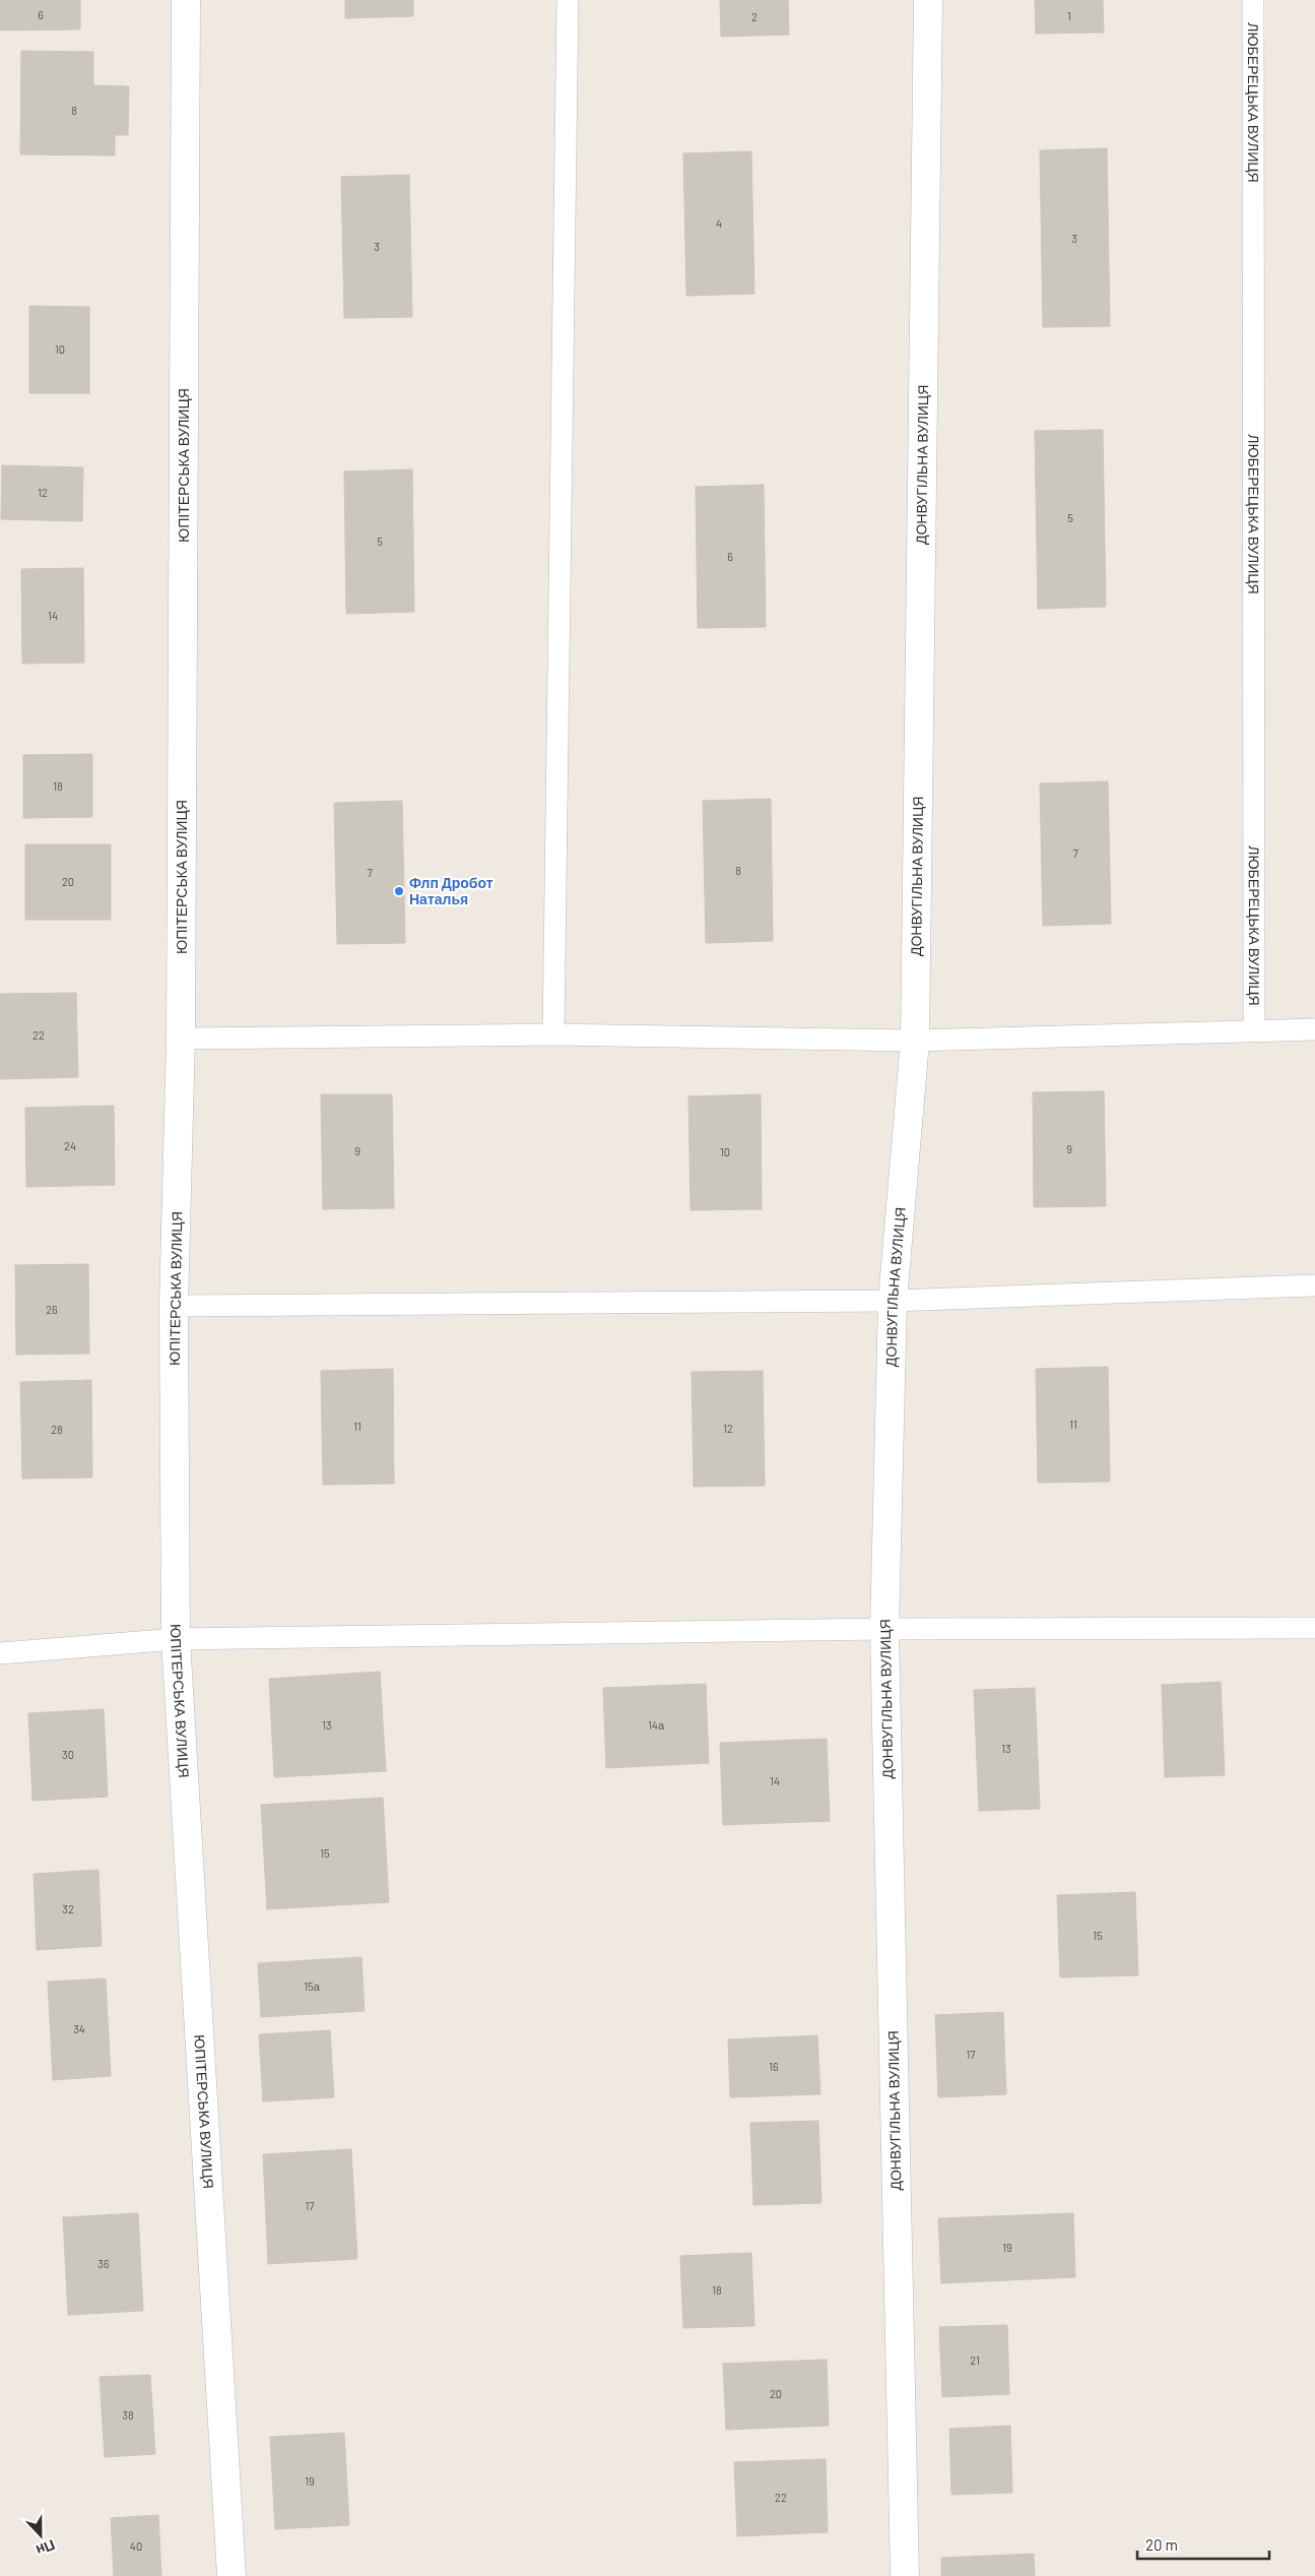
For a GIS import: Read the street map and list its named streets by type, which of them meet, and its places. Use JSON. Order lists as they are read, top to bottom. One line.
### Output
{"streets":{"street":["ЮПІТЕРСЬКА ВУЛИЦЯ","ДОНВУГІЛЬНА ВУЛИЦЯ"],"lane":["ЛЮБЕРЕЦЬКА ВУЛИЦЯ"]},"places":["Флп Дробот Наталья"],"house_numbers":["6","1","2","8","4","3","3","10","12","5","5","6","14","18","7","8","7","20","22","24","9","9","10","26","11","11","12","28","13","14а","13","30","14","15","32","15","15а","34","17","16","17","19","36","18","21","20","38","19","22","40"],"scale_bar":"20 m","north":"bottom"}
